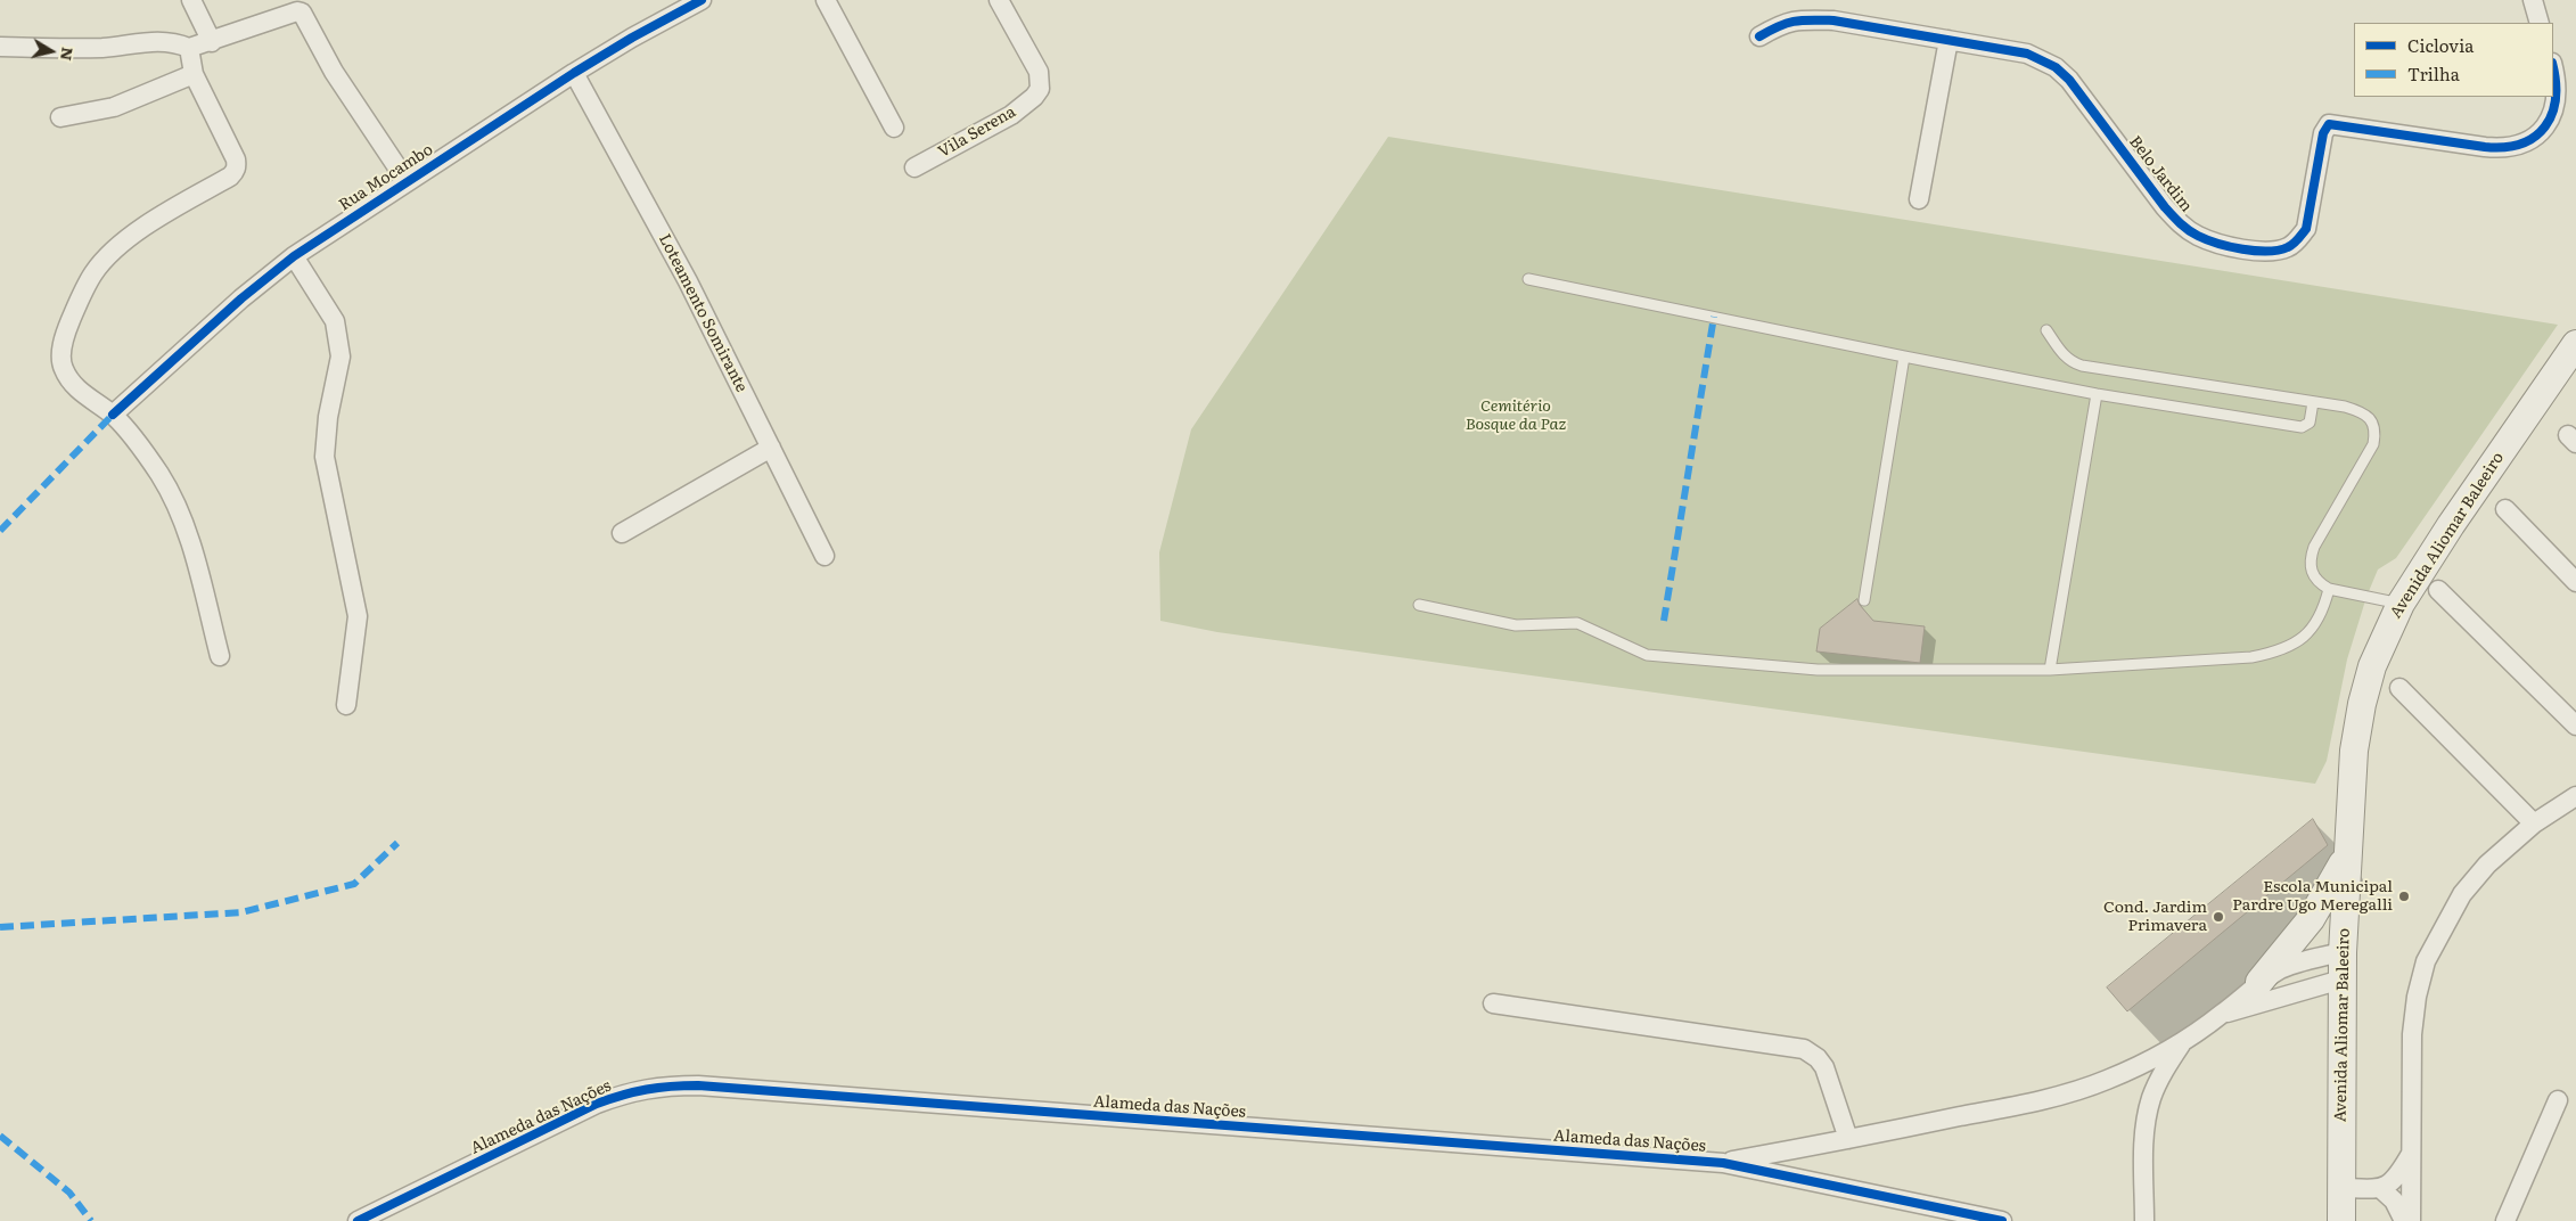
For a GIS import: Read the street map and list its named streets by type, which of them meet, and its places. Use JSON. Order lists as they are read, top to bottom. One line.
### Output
{"streets":{"main road":["Avenida Aliomar Baleeiro"],"street":["Vila Serena","Belo Jardim","Rua Mocambo","Loteamento Somirante","Alameda das Nações"]},"crossings":[["Rua Mocambo","Loteamento Somirante"],["Avenida Aliomar Baleeiro","Alameda das Nações"]],"parks":["Cemitério Bosque da Paz"],"places":["Escola Municipal Pardre Ugo Meregalli","Cond. Jardim Primavera"],"legend":["Ciclovia","Trilha"],"north":"right"}
